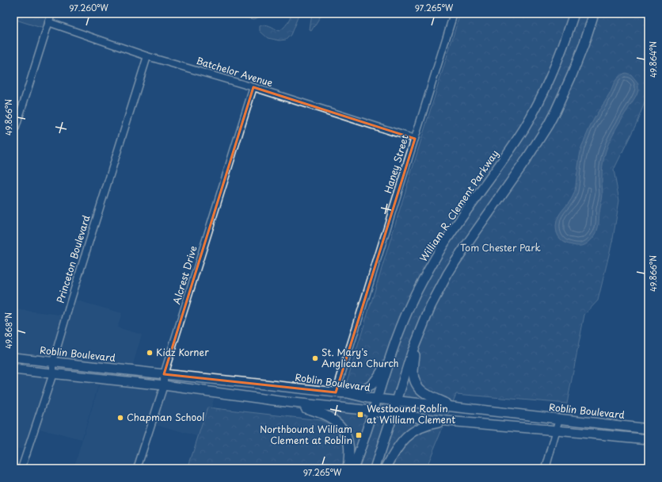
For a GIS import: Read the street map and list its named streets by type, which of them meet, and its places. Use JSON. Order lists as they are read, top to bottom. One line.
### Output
{"streets":{"main road":["William R. Clement Parkway","Roblin Boulevard"],"street":["Batchelor Avenue","Haney Street","Princeton Boulevard","Alcrest Drive"]},"crossings":[["Batchelor Avenue","Haney Street"],["Batchelor Avenue","Princeton Boulevard"],["Batchelor Avenue","Alcrest Drive"],["Haney Street","Roblin Boulevard"],["William R. Clement Parkway","Roblin Boulevard"],["Princeton Boulevard","Roblin Boulevard"],["Alcrest Drive","Roblin Boulevard"]],"parks":["Tom Chester Park"],"places":{"other":["Kidz Korner","St. Mary's Anglican Church","Chapman School"],"transit":["Westbound Roblin at William Clement","Northbound William Clement at Roblin"]},"coordinates":["97.260°W","97.265°W","49.864°N","49.866°N","49.868°N"]}
